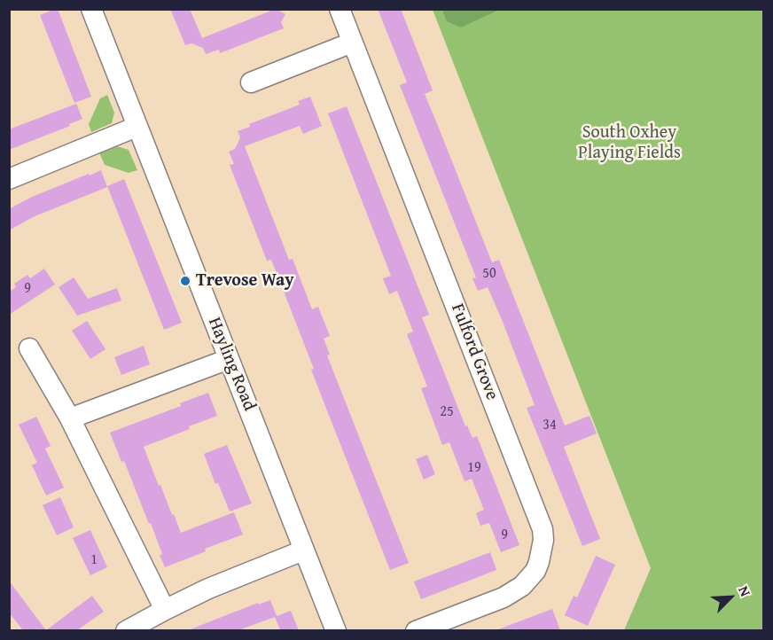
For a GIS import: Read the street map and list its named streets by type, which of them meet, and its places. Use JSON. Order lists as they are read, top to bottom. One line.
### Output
{"streets":{"street":["Fulford Grove","Hayling Road"]},"parks":["South Oxhey Playing Fields"],"places":["Trevose Way"],"house_numbers":["50","9","25","34","19","9","1"],"north":"top right"}
